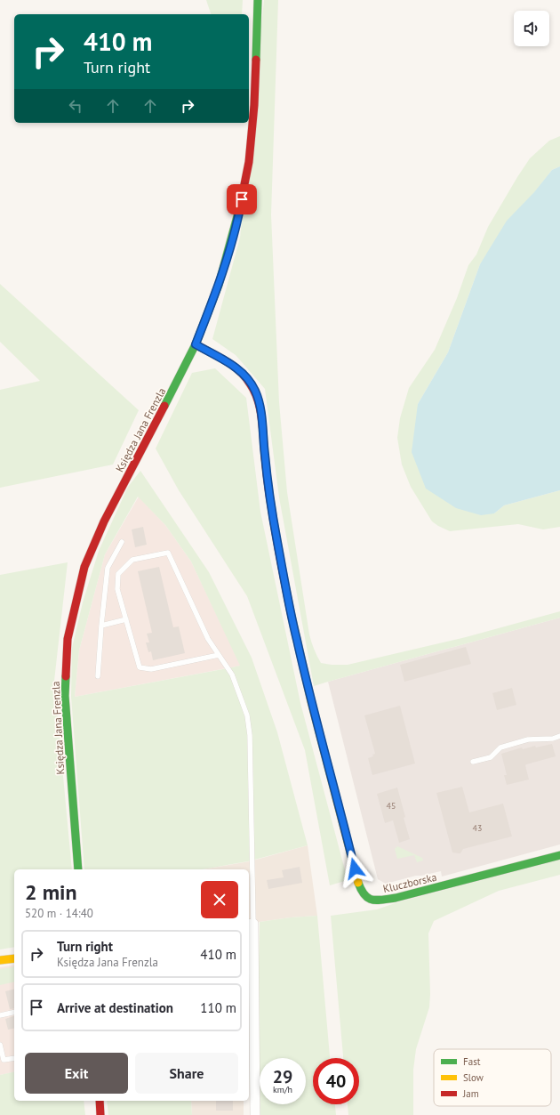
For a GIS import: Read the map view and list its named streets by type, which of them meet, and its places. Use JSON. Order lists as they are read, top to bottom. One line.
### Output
{"streets":{"main road":["Księdza Jana Frenzla","Kluczborska"]},"crossings":[["Księdza Jana Frenzla","Kluczborska"]],"house_numbers":["45","43"],"legend":["Fast","Slow","Jam"],"page":{"turn":["410 m","Turn right"],"heading":["2 min","520 m · 14:40"],"list":[{"name":"Turn right","note":"Księdza Jana Frenzla","value":"410 m"},{"name":"Arrive at destination","value":"110 m"}],"buttons":["Exit","Share"],"speed":"29 km/h","limit":"40"}}
